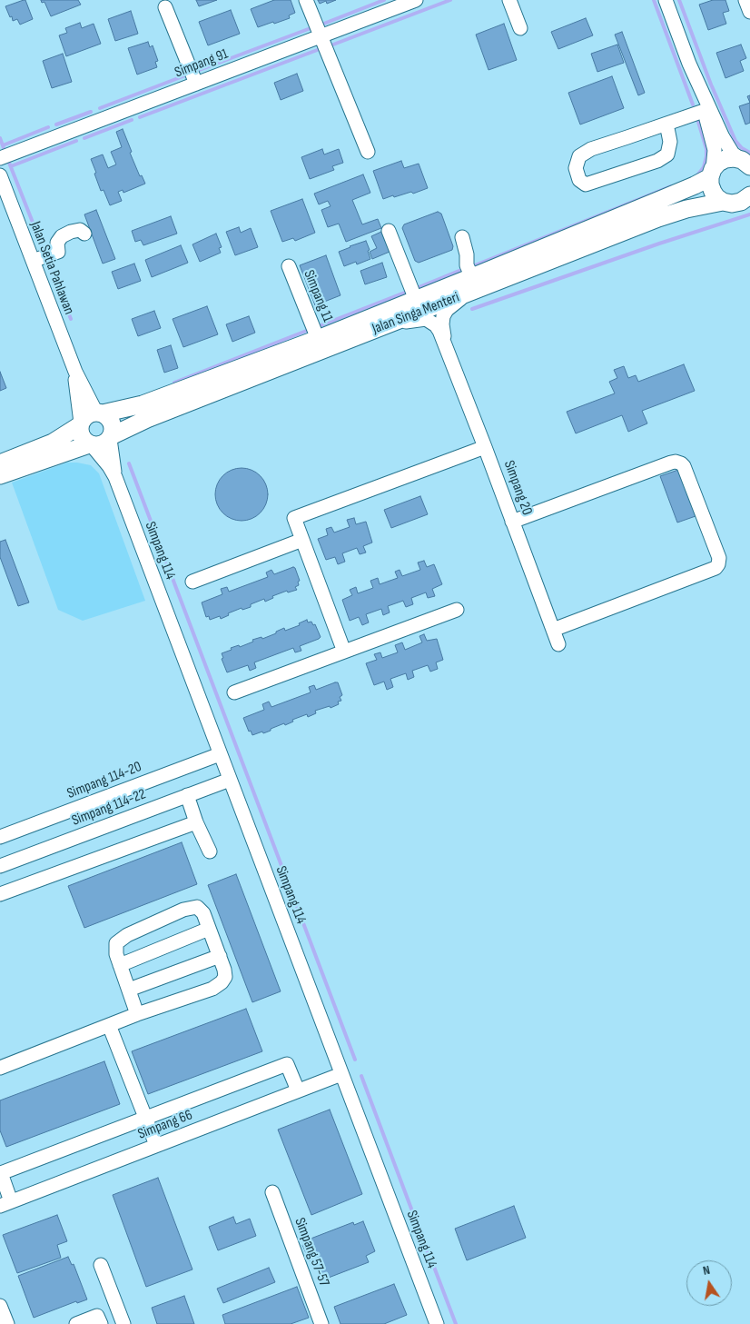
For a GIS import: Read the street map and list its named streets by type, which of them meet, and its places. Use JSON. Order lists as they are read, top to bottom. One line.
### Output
{"streets":{"main road":["Jalan Singa Menteri"],"street":["Simpang 91","Jalan Setia Pahlawan","Simpang 11","Simpang 20","Simpang 114","Simpang 114-20","Simpang 114-22","Simpang 66","Simpang 57-57"]},"crossings":[["Jalan Setia Pahlawan","Jalan Singa Menteri"],["Jalan Setia Pahlawan","Simpang 114"],["Simpang 11","Jalan Singa Menteri"],["Jalan Singa Menteri","Simpang 114"],["Simpang 114","Simpang 114-20"],["Simpang 114","Simpang 114-22"],["Simpang 114","Simpang 66"]],"north":"top"}
